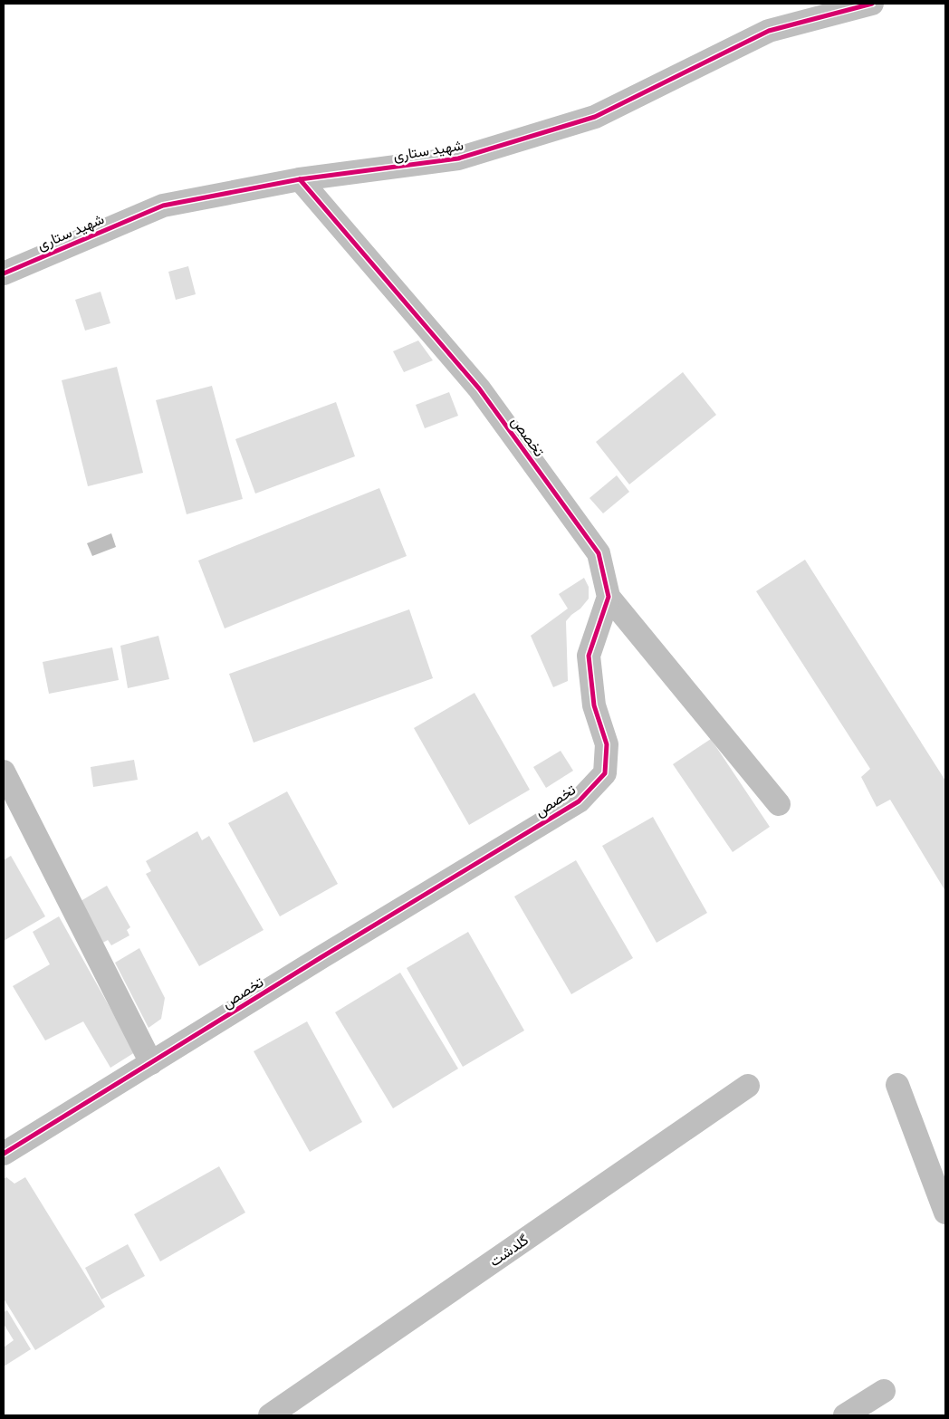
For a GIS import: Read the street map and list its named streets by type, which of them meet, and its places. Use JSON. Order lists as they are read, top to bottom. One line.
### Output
{"streets":{"street":["شهید ستاری","تخصص","گلدشت"]},"crossings":[["شهید ستاری","تخصص"]]}
